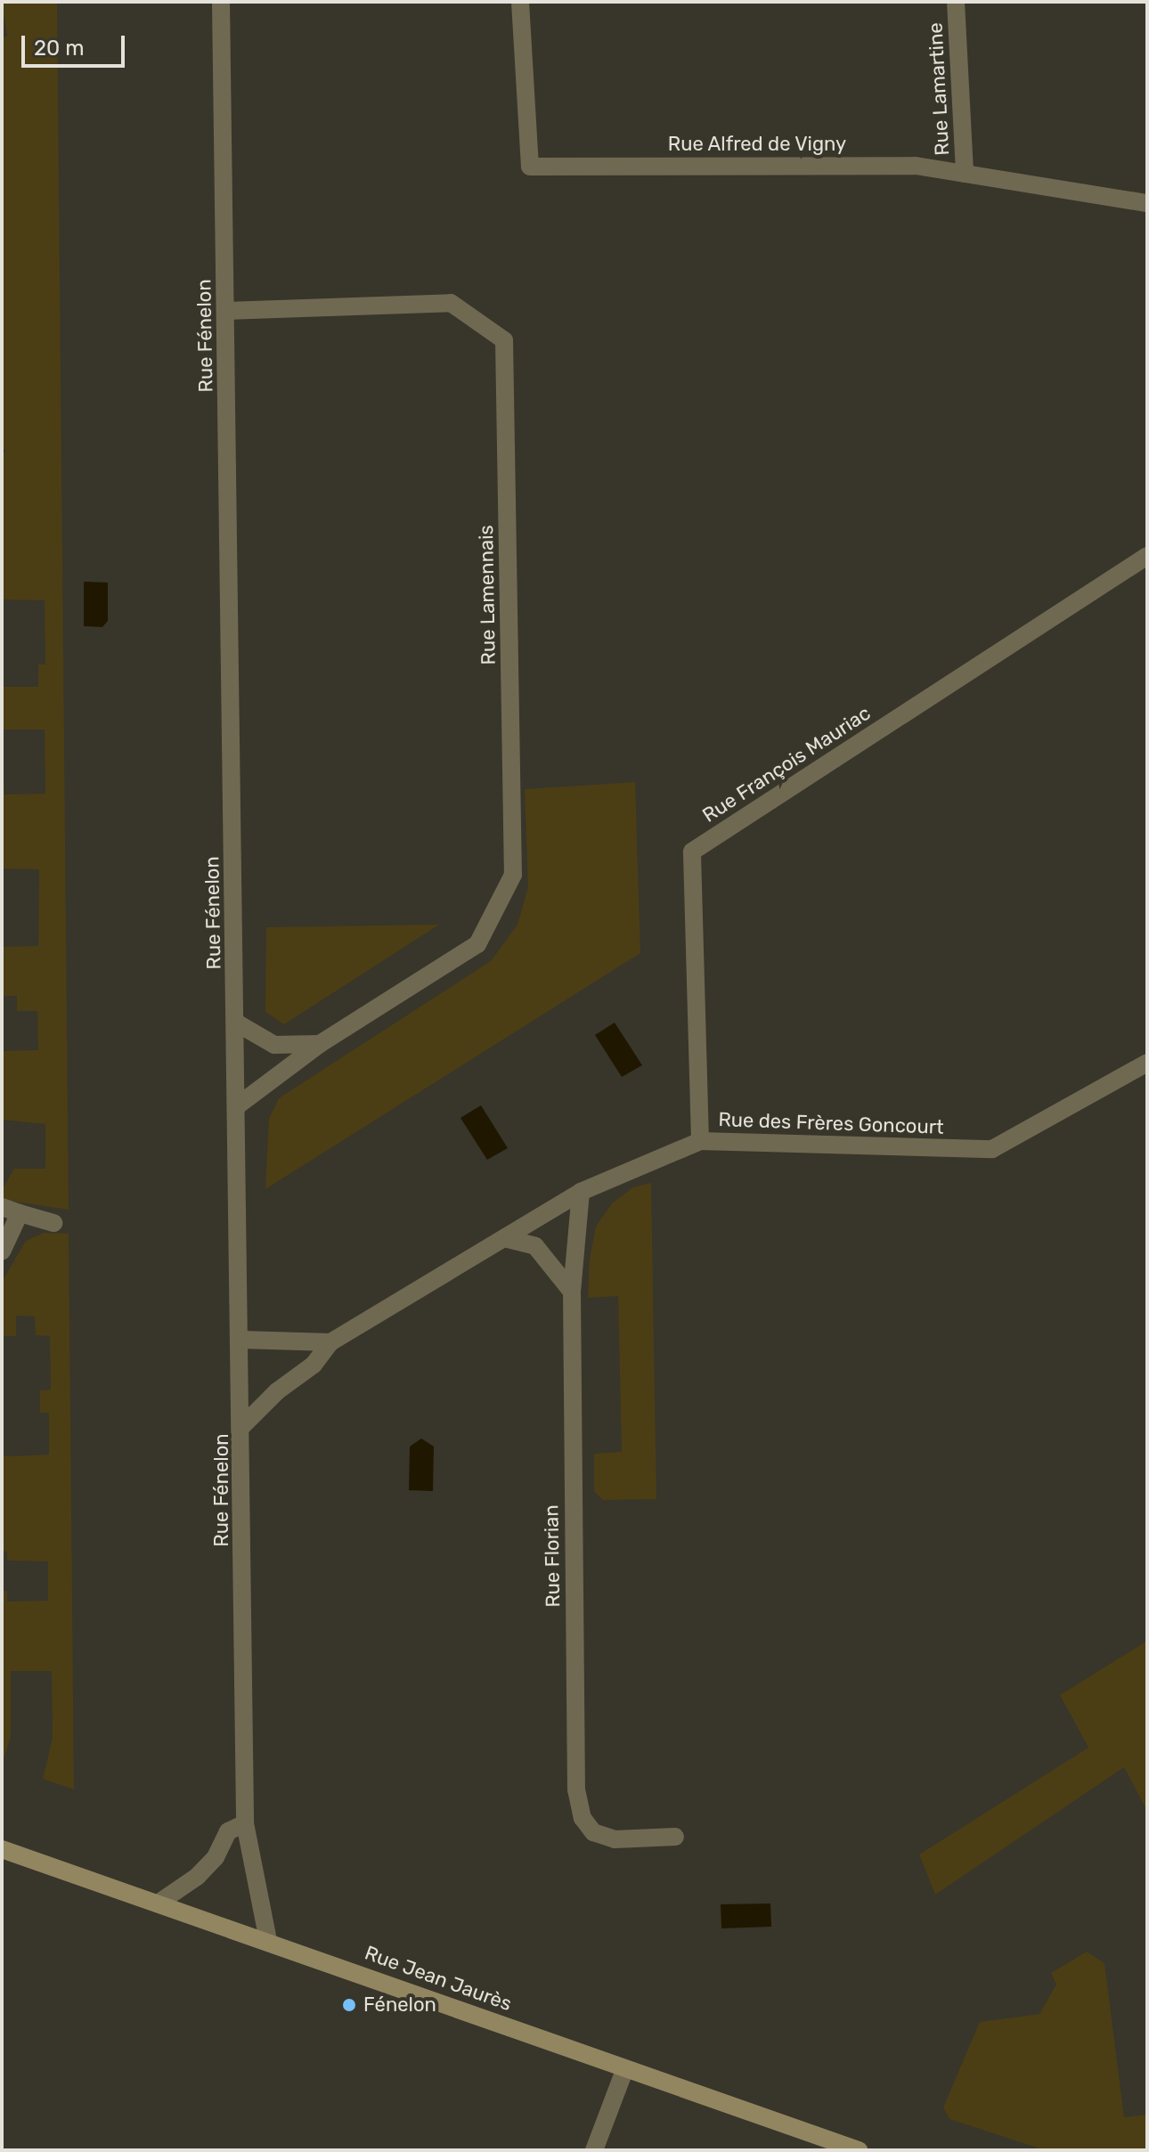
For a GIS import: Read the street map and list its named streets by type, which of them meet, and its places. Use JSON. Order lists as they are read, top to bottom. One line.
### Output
{"streets":{"main road":["Rue Jean Jaurès"],"street":["Rue Lamartine","Rue Alfred de Vigny","Rue Fénelon","Rue Lamennais","Rue François Mauriac","Rue des Frères Goncourt","Rue Florian"]},"crossings":[["Rue Lamartine","Rue Alfred de Vigny"],["Rue Fénelon","Rue Lamennais"],["Rue Fénelon","Rue Jean Jaurès"],["Rue François Mauriac","Rue des Frères Goncourt"],["Rue des Frères Goncourt","Rue Florian"]],"places":["Fénelon"],"scale_bar":"20 m"}
